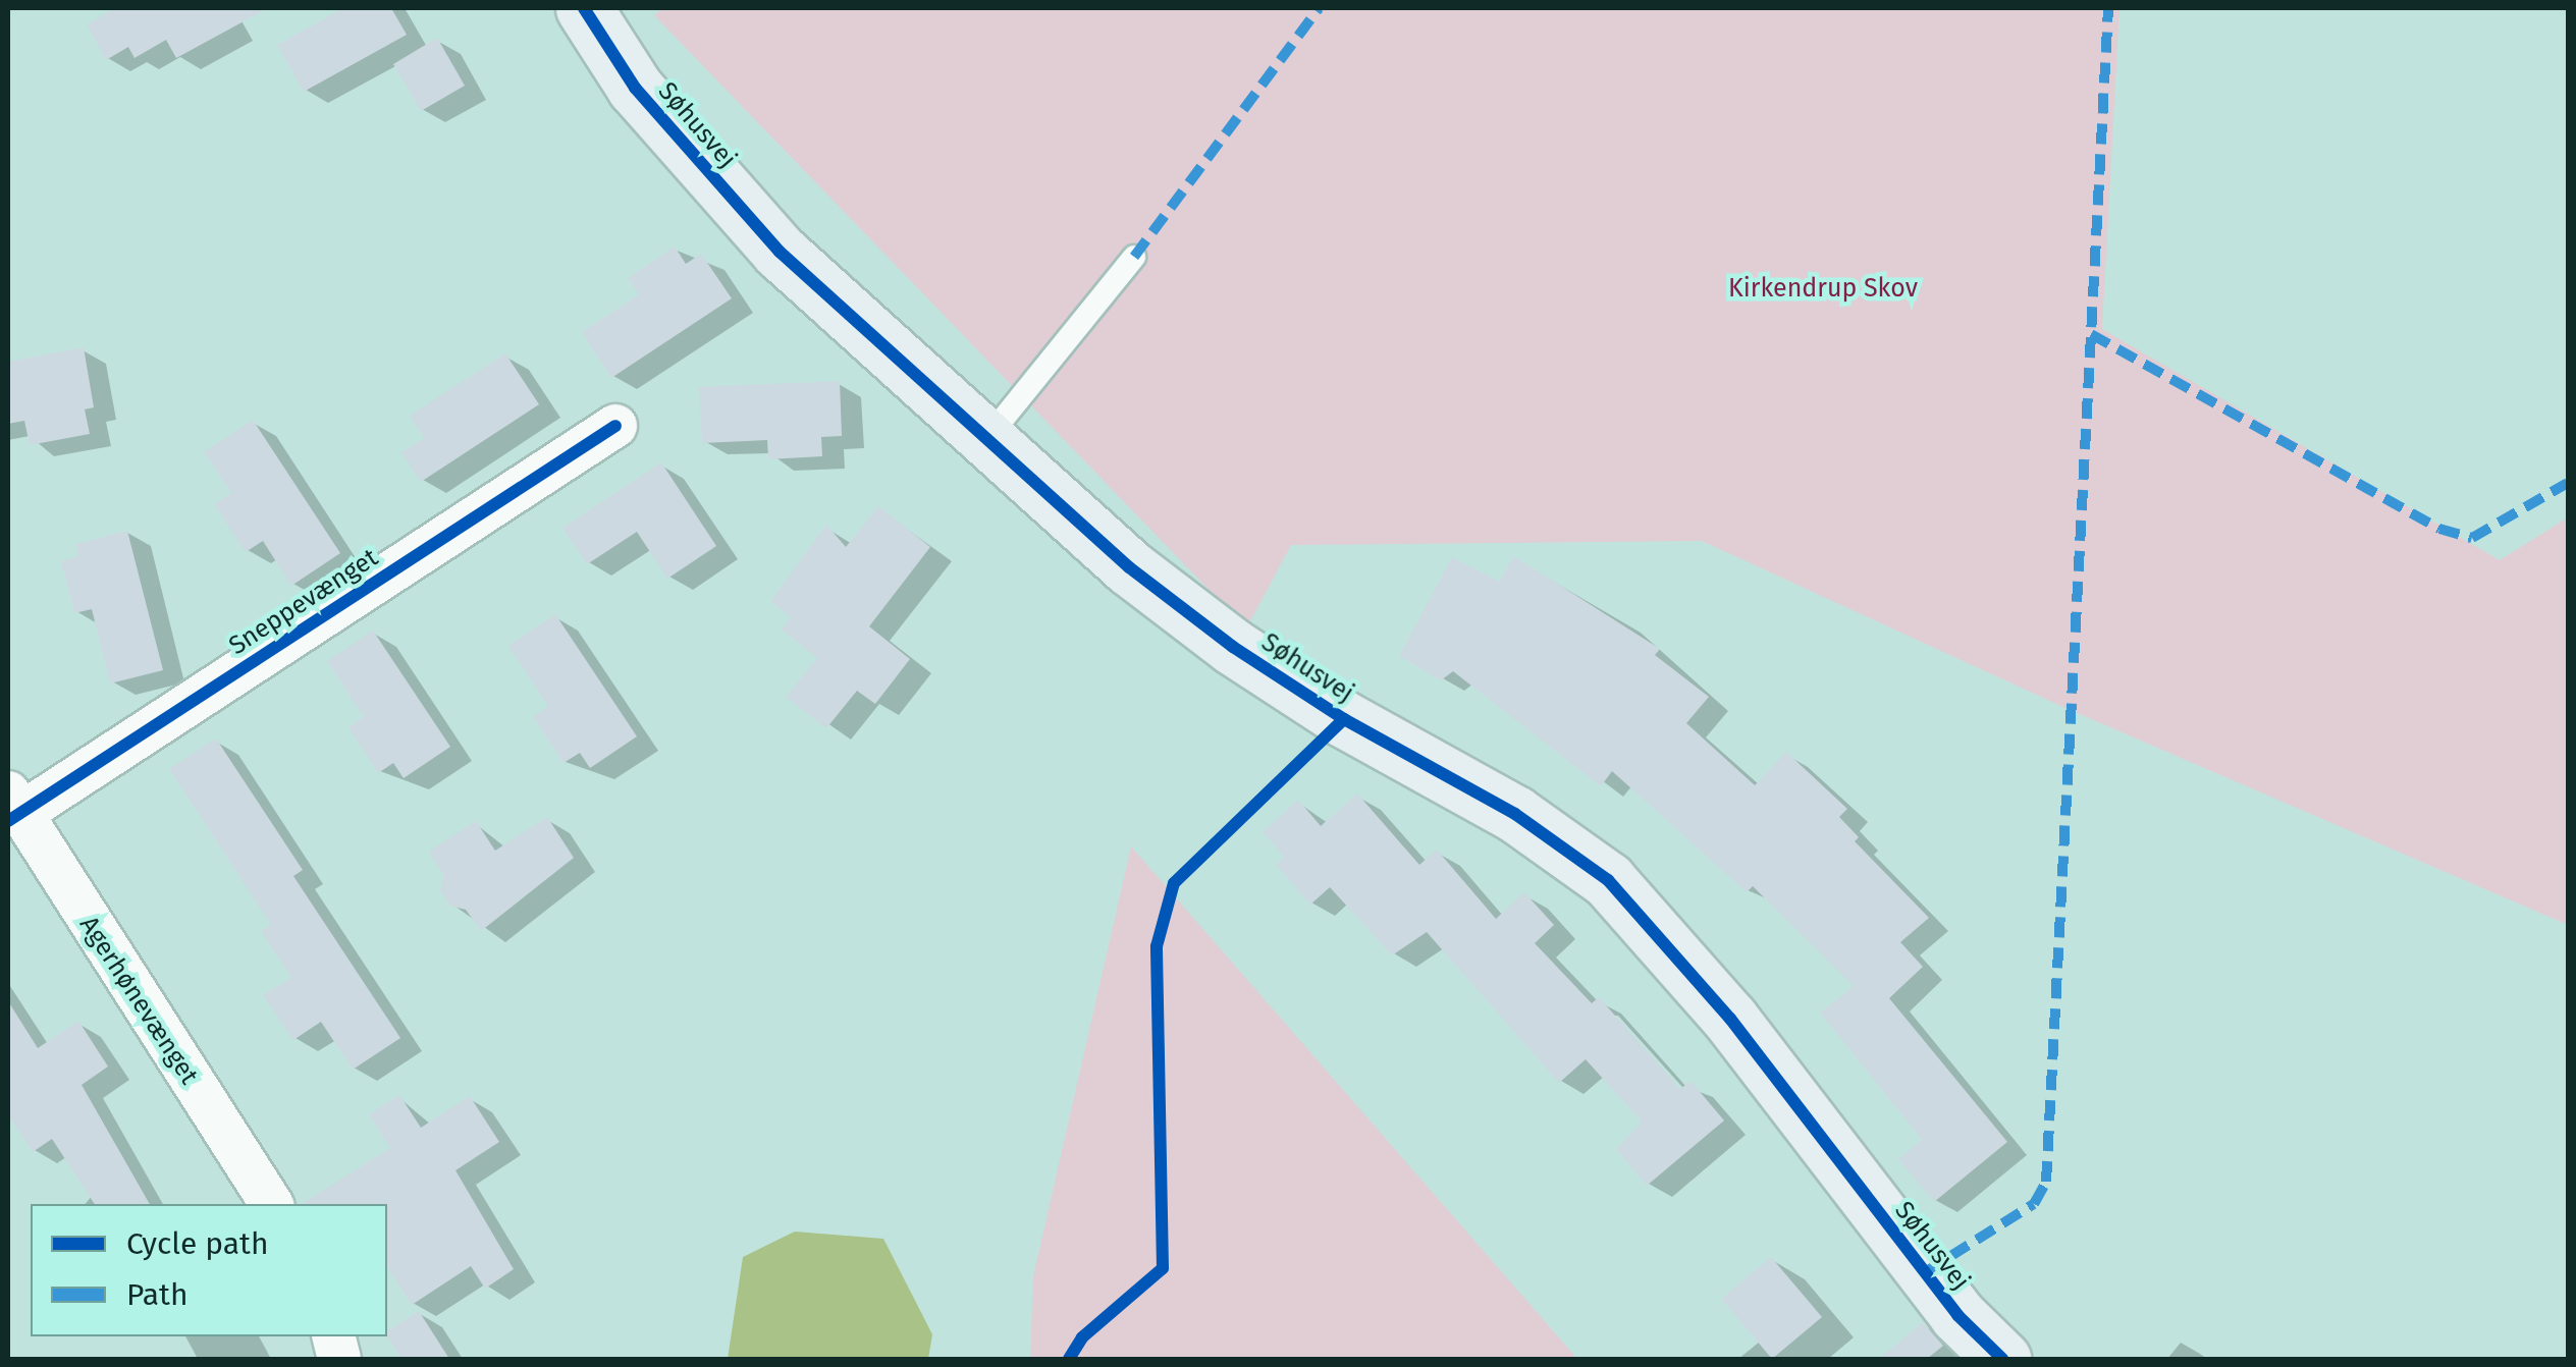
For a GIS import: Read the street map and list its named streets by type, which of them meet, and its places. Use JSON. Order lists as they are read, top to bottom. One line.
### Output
{"streets":{"street":["Søhusvej","Sneppevænget","Agerhønevænget"]},"crossings":[["Sneppevænget","Agerhønevænget"]],"parks":["Kirkendrup Skov"],"legend":["Cycle path","Path"]}
